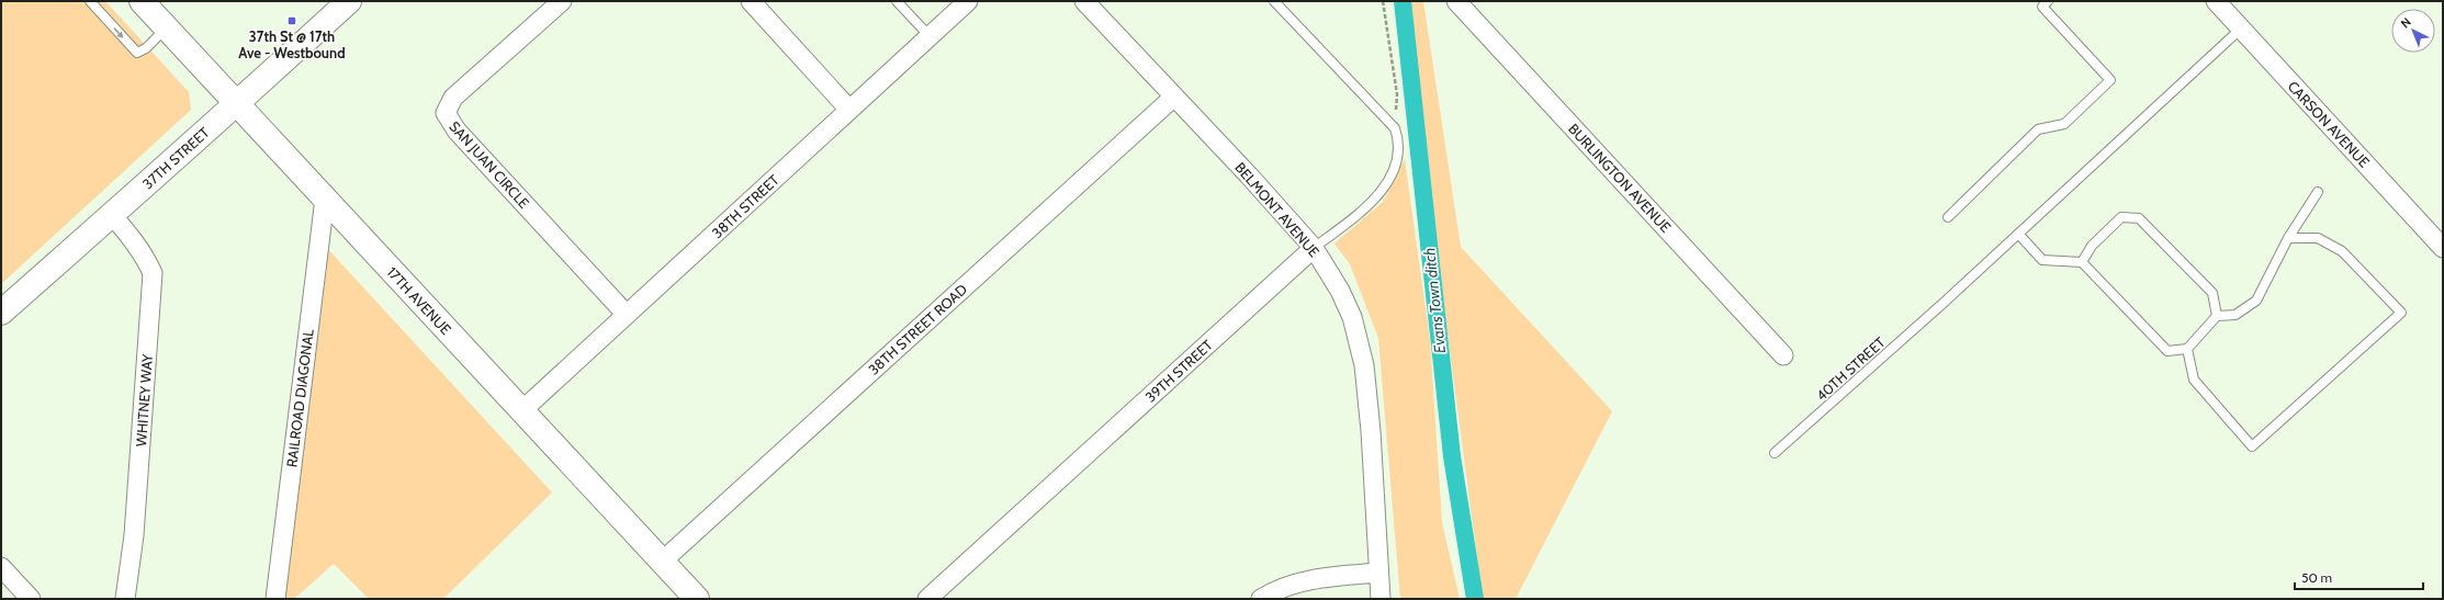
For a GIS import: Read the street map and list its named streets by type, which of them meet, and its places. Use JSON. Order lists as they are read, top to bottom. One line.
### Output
{"streets":{"main road":["37TH STREET","17TH AVENUE"],"street":["CARSON AVENUE","SAN JUAN CIRCLE","BURLINGTON AVENUE","38TH STREET","BELMONT AVENUE","38TH STREET ROAD","39TH STREET","RAILROAD DIAGONAL","WHITNEY WAY"],"lane":["40TH STREET"]},"crossings":[["CARSON AVENUE","40TH STREET"],["37TH STREET","17TH AVENUE"],["37TH STREET","WHITNEY WAY"],["SAN JUAN CIRCLE","38TH STREET"],["38TH STREET","17TH AVENUE"],["BELMONT AVENUE","38TH STREET ROAD"],["BELMONT AVENUE","39TH STREET"],["17TH AVENUE","38TH STREET ROAD"],["17TH AVENUE","RAILROAD DIAGONAL"]],"water":["Evans Town ditch"],"places":{"transit":["37th St @ 17th Ave - Westbound"]},"scale_bar":"50 m","north":"top left"}
